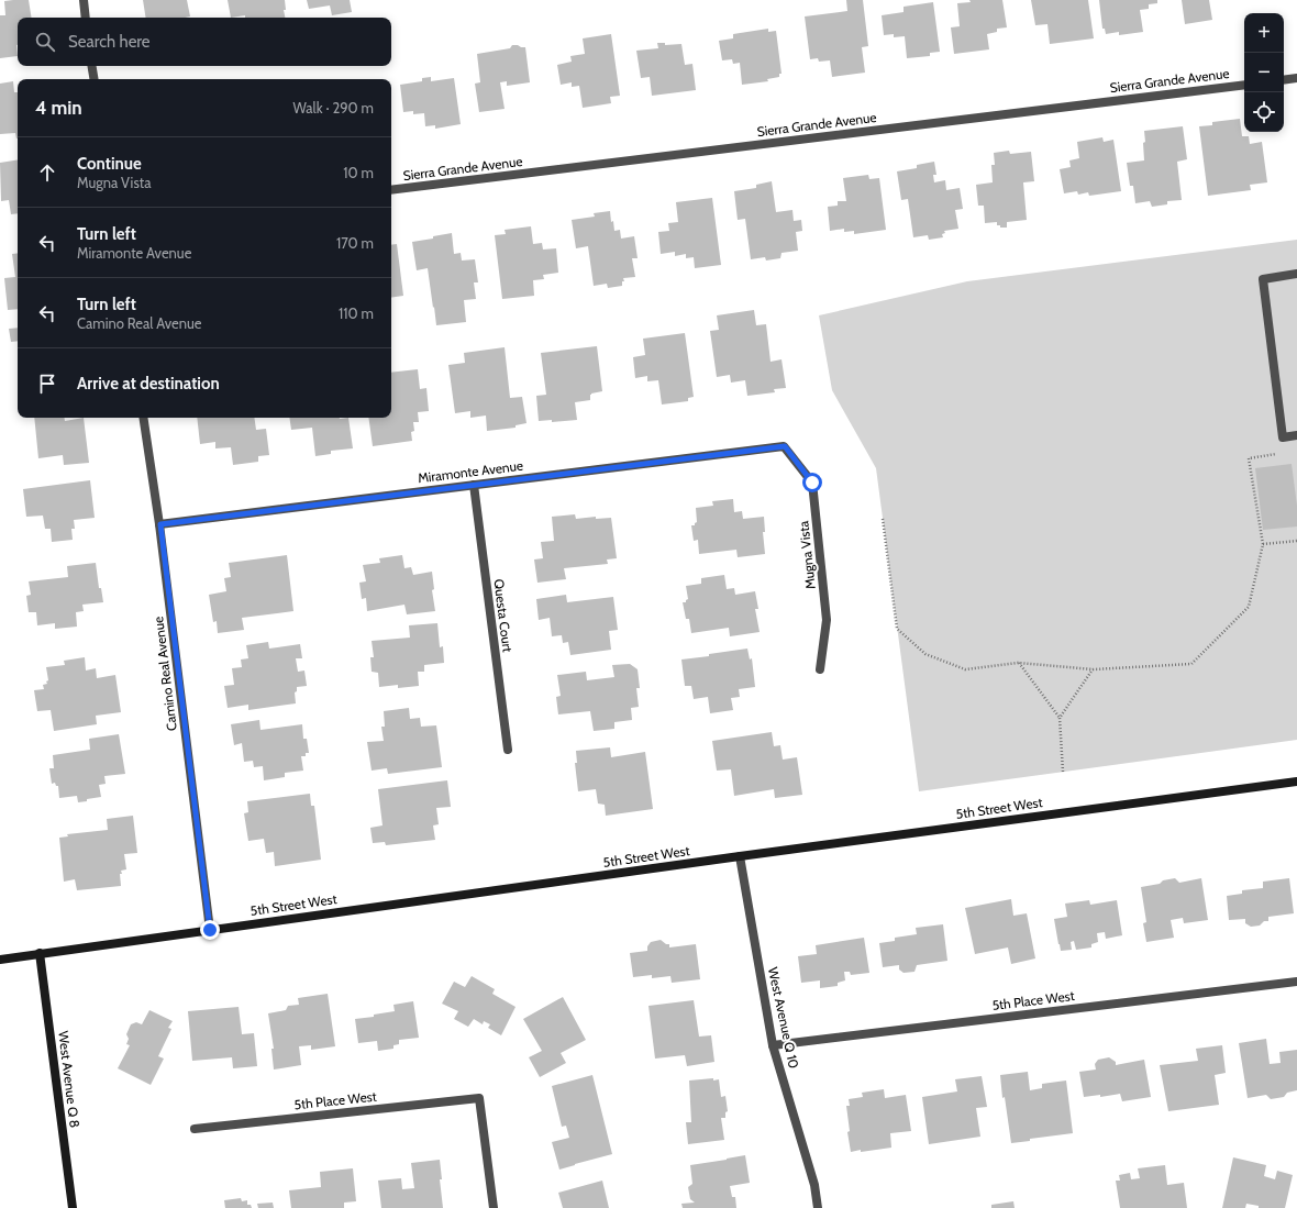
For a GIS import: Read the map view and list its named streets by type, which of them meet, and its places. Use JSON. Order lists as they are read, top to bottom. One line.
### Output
{"streets":{"street":["Sierra Grande Avenue","Miramonte Avenue","Mugna Vista","Questa Court","Camino Real Avenue","5th Street West","5th Place West","West Avenue Q 10","West Avenue Q 8"]},"crossings":[["Miramonte Avenue","Mugna Vista"],["Miramonte Avenue","Questa Court"],["Miramonte Avenue","Camino Real Avenue"],["Camino Real Avenue","5th Street West"],["5th Street West","West Avenue Q 10"],["5th Street West","West Avenue Q 8"],["5th Place West","West Avenue Q 10"]],"page":{"map_buttons":["+","−"],"search":"Search here","heading":["4 min","Walk · 290 m"],"list":[["Continue","Mugna Vista","10 m"],["Turn left","Miramonte Avenue","170 m"],["Turn left","Camino Real Avenue","110 m"],"Arrive at destination"]}}
